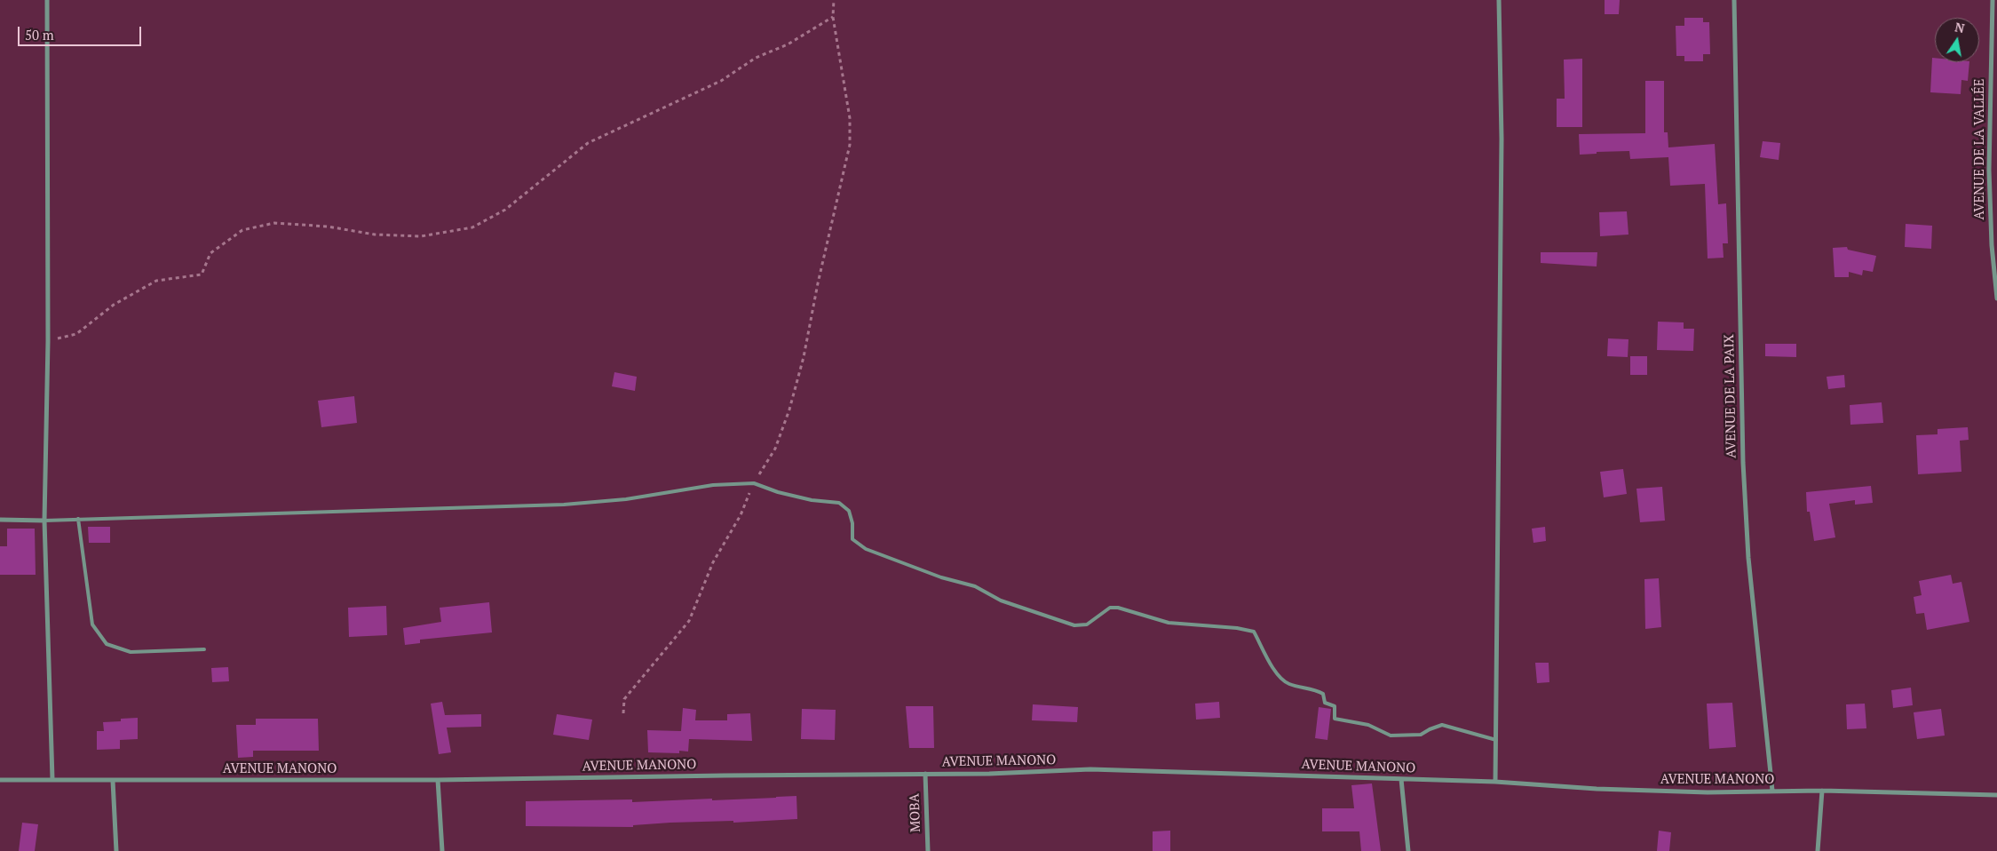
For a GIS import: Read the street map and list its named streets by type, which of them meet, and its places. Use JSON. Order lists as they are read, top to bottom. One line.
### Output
{"streets":{"street":["AVENUE DE LA VALLÉE","AVENUE DE LA PAIX","AVENUE MANONO","MOBA"]},"crossings":[["AVENUE DE LA PAIX","AVENUE MANONO"],["AVENUE MANONO","MOBA"]],"scale_bar":"50 m","north":"top"}
